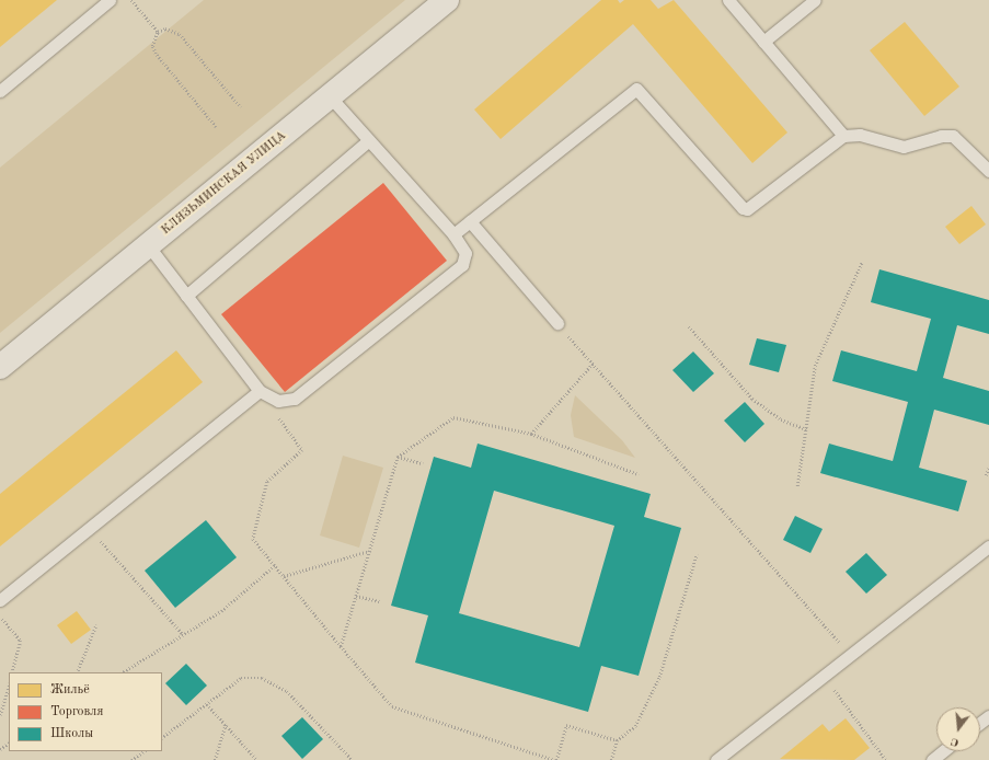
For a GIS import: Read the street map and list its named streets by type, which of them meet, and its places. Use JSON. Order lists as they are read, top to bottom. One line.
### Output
{"streets":{"street":["КЛЯЗЬМИНСКАЯ УЛИЦА"]},"legend":["Жильё","Торговля","Школы"],"north":"bottom"}
